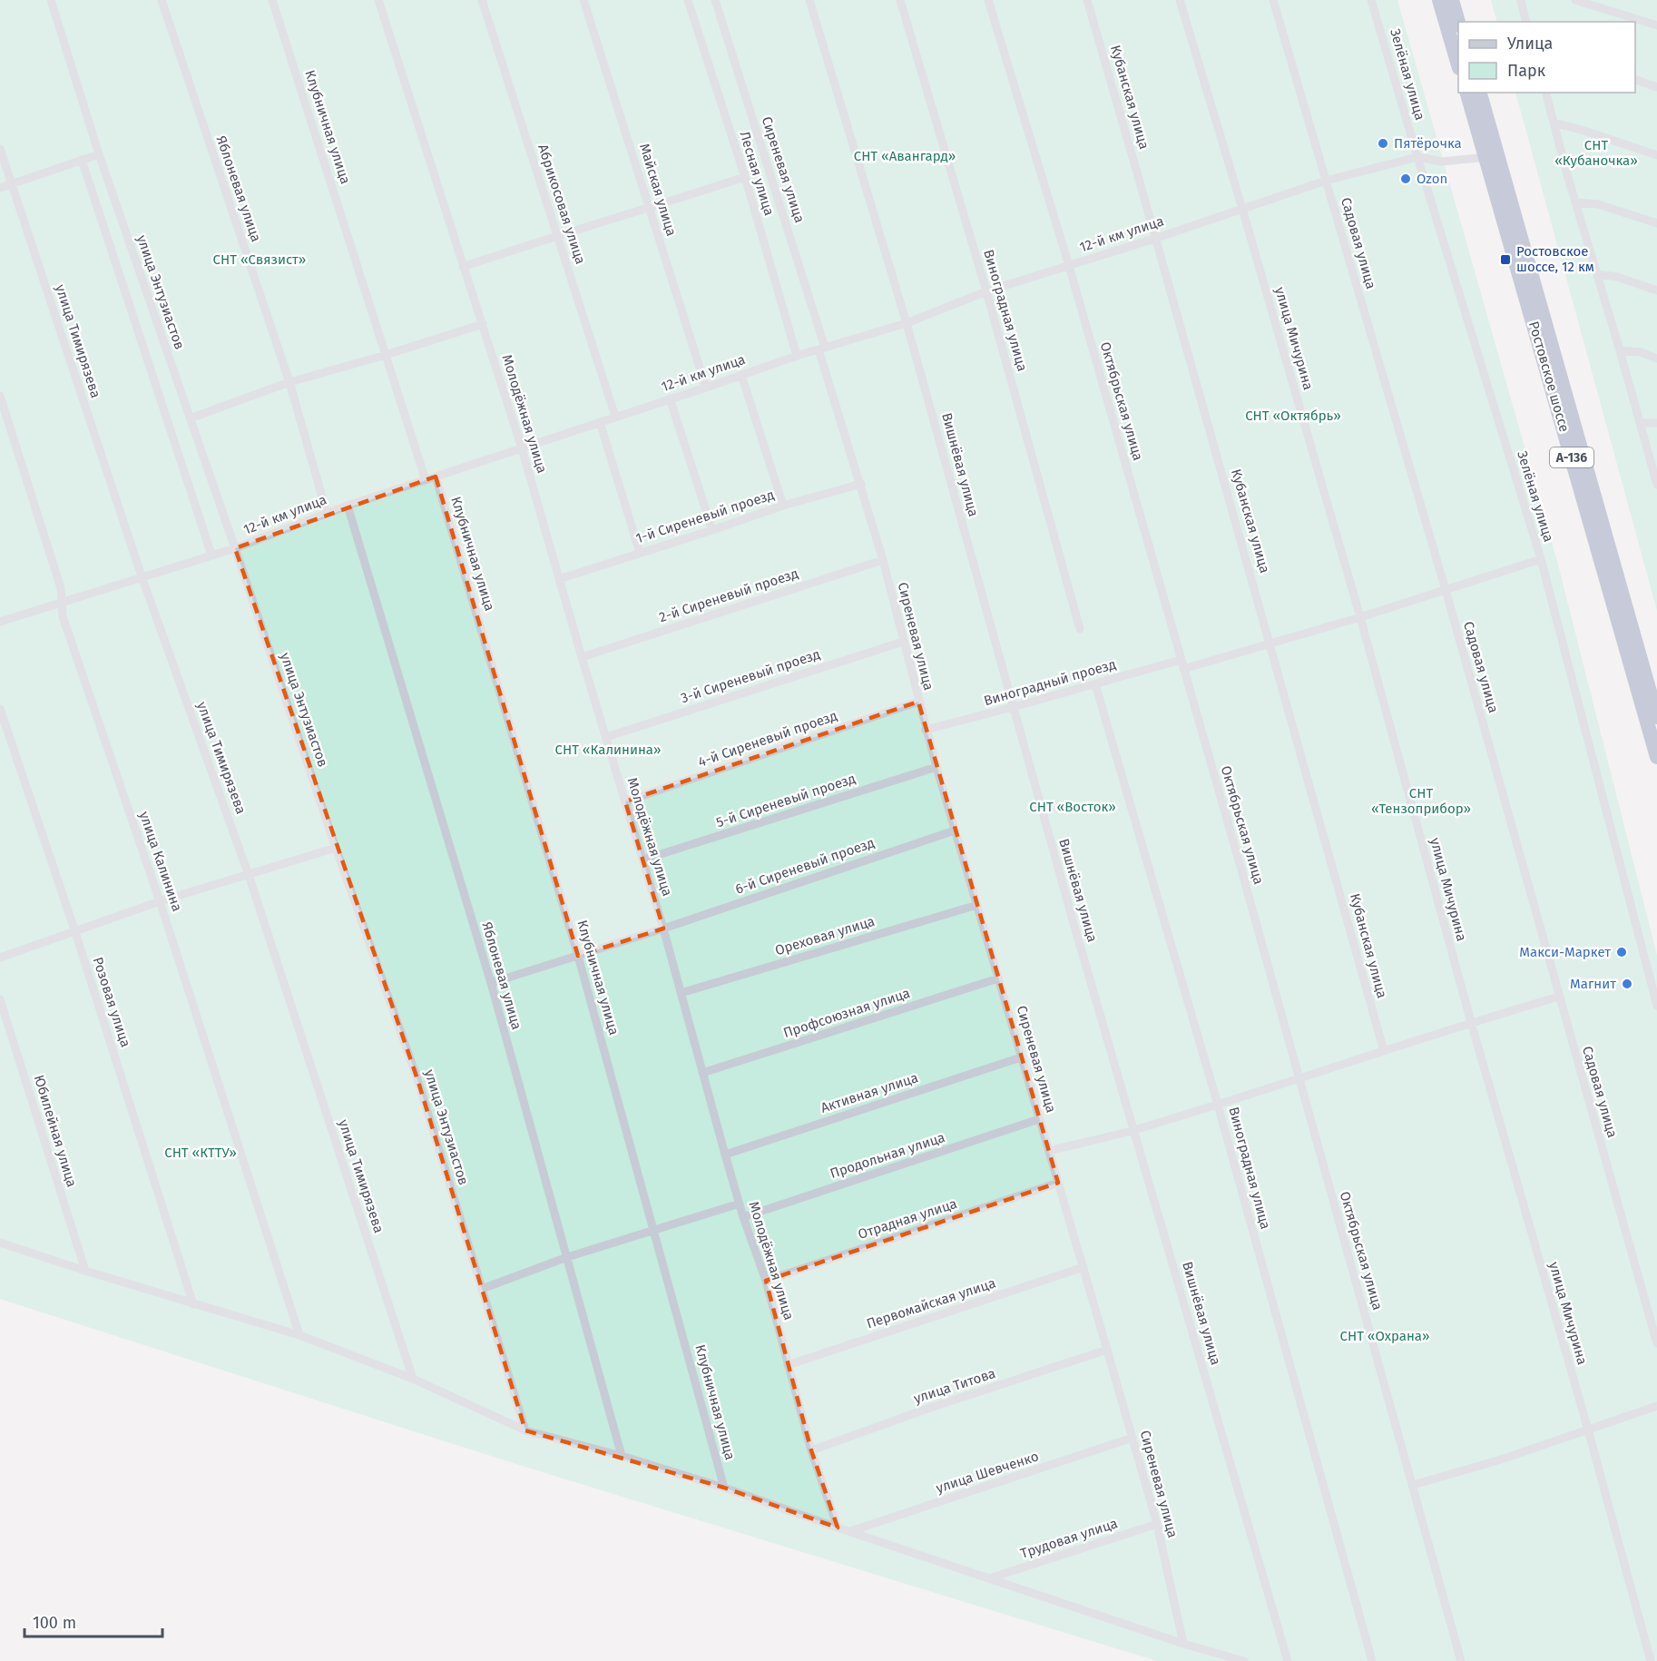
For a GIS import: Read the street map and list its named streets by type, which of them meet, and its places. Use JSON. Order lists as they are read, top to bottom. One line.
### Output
{"streets":{"highway":["Ростовское шоссе","А-136"],"street":["Зелёная улица","Кубанская улица","Клубничная улица","Сиреневая улица","Лесная улица","Яблоневая улица","Майская улица","Абрикосовая улица","12-й км улица","Садовая улица","улица Энтузиастов","Виноградная улица","улица Мичурина","улица Тимирязева","Октябрьская улица","Молодёжная улица","Вишнёвая улица","1-й Сиреневый проезд","2-й Сиреневый проезд","3-й Сиреневый проезд","Виноградный проезд","4-й Сиреневый проезд","5-й Сиреневый проезд","улица Калинина","6-й Сиреневый проезд","Ореховая улица","Розовая улица","Профсоюзная улица","Активная улица","Юбилейная улица","Продольная улица","Отрадная улица","Первомайская улица","улица Титова","улица Шевченко","Трудовая улица"]},"crossings":[["Зелёная улица","12-й км улица"],["Зелёная улица","Виноградный проезд"],["Кубанская улица","12-й км улица"],["Кубанская улица","Виноградный проезд"],["Клубничная улица","12-й км улица"],["Клубничная улица","6-й Сиреневый проезд"],["Сиреневая улица","12-й км улица"],["Сиреневая улица","1-й Сиреневый проезд"],["Сиреневая улица","2-й Сиреневый проезд"],["Сиреневая улица","3-й Сиреневый проезд"],["Сиреневая улица","Виноградный проезд"],["Сиреневая улица","4-й Сиреневый проезд"],["Сиреневая улица","5-й Сиреневый проезд"],["Сиреневая улица","6-й Сиреневый проезд"],["Сиреневая улица","Ореховая улица"],["Сиреневая улица","Профсоюзная улица"],["Сиреневая улица","Активная улица"],["Сиреневая улица","Продольная улица"],["Сиреневая улица","Отрадная улица"],["Сиреневая улица","Первомайская улица"],["Сиреневая улица","улица Титова"],["Сиреневая улица","улица Шевченко"],["Сиреневая улица","Трудовая улица"],["Лесная улица","12-й км улица"],["Яблоневая улица","12-й км улица"],["Яблоневая улица","6-й Сиреневый проезд"],["Майская улица","12-й км улица"],["Абрикосовая улица","12-й км улица"],["12-й км улица","Садовая улица"],["12-й км улица","улица Энтузиастов"],["12-й км улица","Виноградная улица"],["12-й км улица","улица Мичурина"],["12-й км улица","улица Тимирязева"],["12-й км улица","Октябрьская улица"],["12-й км улица","Молодёжная улица"],["12-й км улица","Вишнёвая улица"],["12-й км улица","улица Калинина"],["Садовая улица","Виноградный проезд"],["Виноградная улица","Виноградный проезд"],["улица Мичурина","Виноградный проезд"],["Октябрьская улица","Виноградный проезд"],["Молодёжная улица","1-й Сиреневый проезд"],["Молодёжная улица","2-й Сиреневый проезд"],["Молодёжная улица","3-й Сиреневый проезд"],["Молодёжная улица","4-й Сиреневый проезд"],["Молодёжная улица","5-й Сиреневый проезд"],["Молодёжная улица","6-й Сиреневый проезд"],["Молодёжная улица","Ореховая улица"],["Молодёжная улица","Профсоюзная улица"],["Молодёжная улица","Активная улица"],["Молодёжная улица","Продольная улица"],["Молодёжная улица","Отрадная улица"],["Молодёжная улица","Первомайская улица"],["Молодёжная улица","улица Титова"],["Вишнёвая улица","Виноградный проезд"]],"parks":["СНТ «Кубаночка»","СНТ «Авангард»","СНТ «Связист»","СНТ «Октябрь»","СНТ «Калинина»","СНТ «Тензоприбор»","СНТ «Восток»","СНТ «КТТУ»","СНТ «Охрана»"],"places":{"other":["Пятёрочка","Ozon","Макси-Маркет","Магнит"],"transit":["Ростовское шоссе, 12 км"]},"legend":["Улица","Парк"],"scale_bar":"100 m"}
